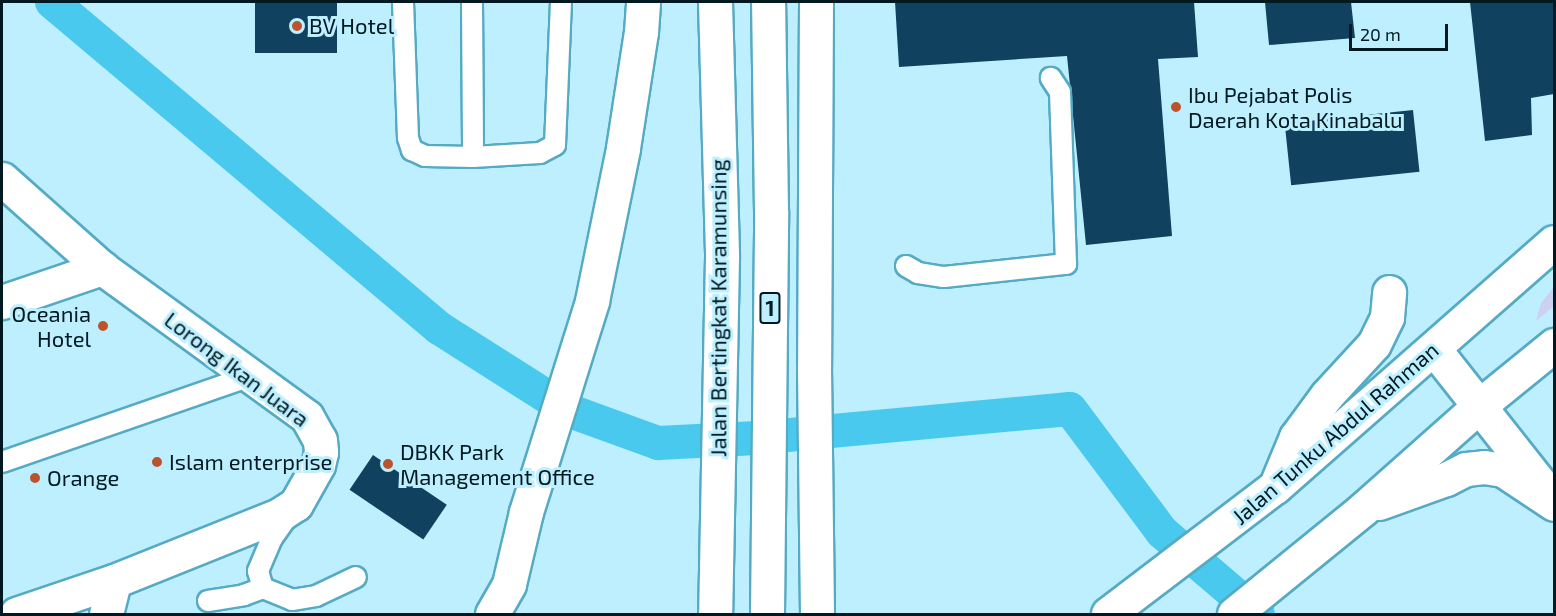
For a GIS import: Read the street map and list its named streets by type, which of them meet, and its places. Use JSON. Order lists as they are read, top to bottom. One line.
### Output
{"streets":{"main road":["Jalan Bertingkat Karamunsing","1","Lorong Ikan Juara","Jalan Tunku Abdul Rahman"]},"places":["BV Hotel","Ibu Pejabat Polis Daerah Kota Kinabalu","Oceania Hotel","Islam enterprise","DBKK Park Management Office","Orange"],"scale_bar":"20 m"}
